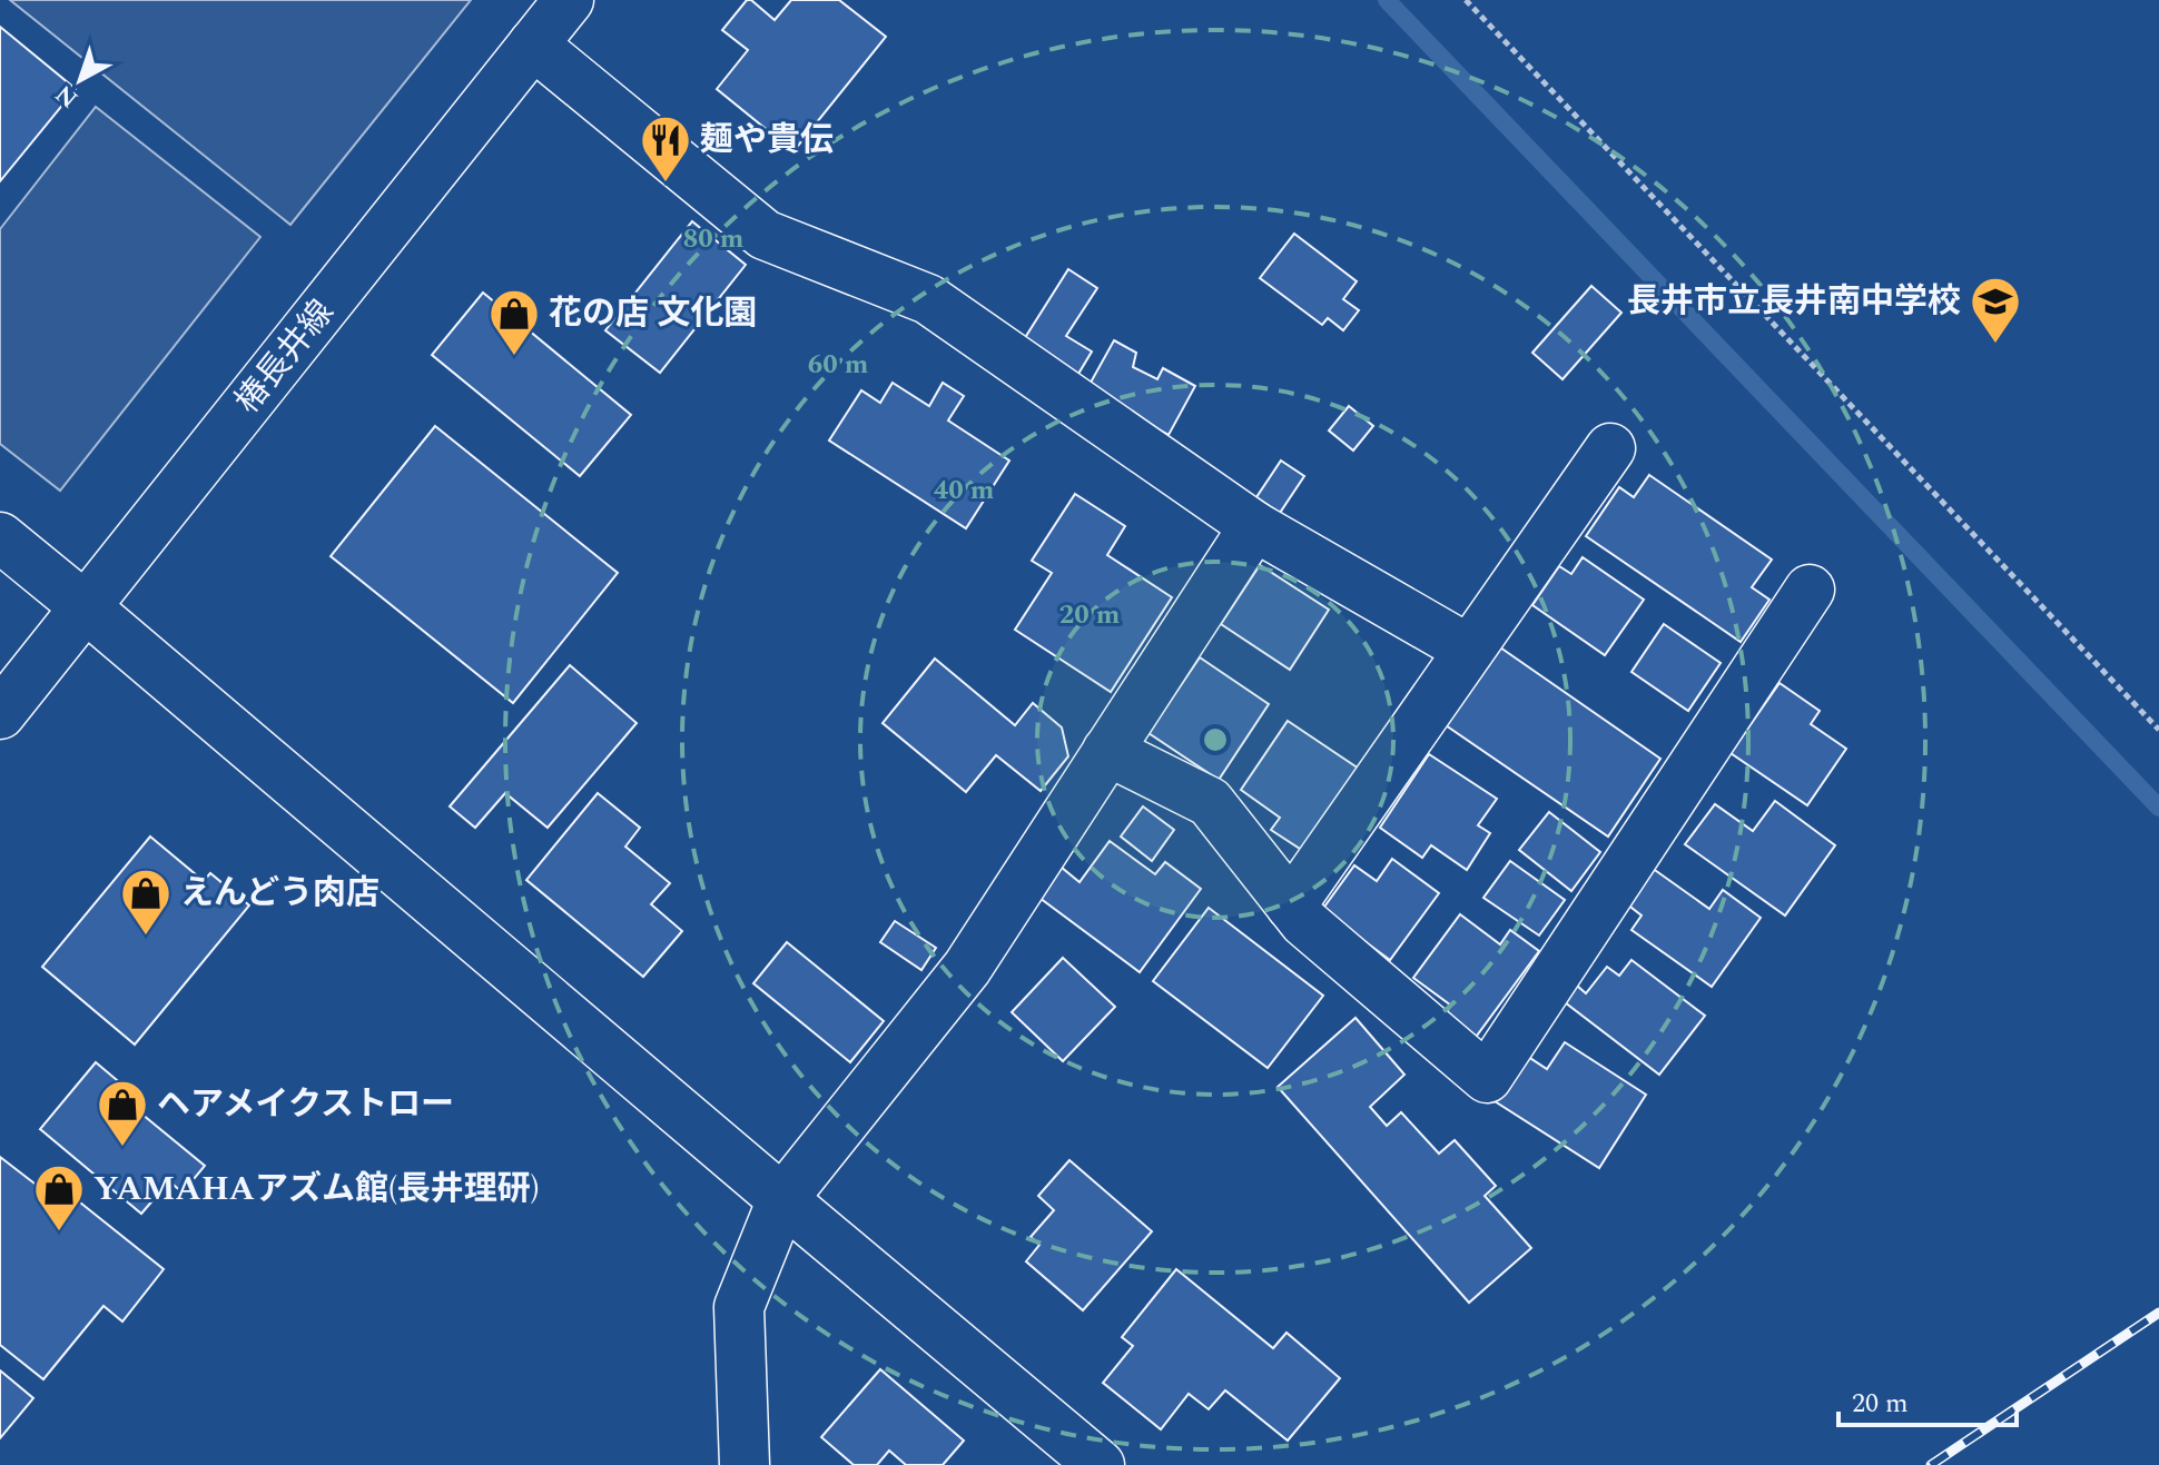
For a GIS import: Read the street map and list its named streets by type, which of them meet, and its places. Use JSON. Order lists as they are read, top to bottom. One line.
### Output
{"streets":{"street":["椿長井線"]},"places":{"restaurant":["麺や貴伝"],"school or university":["長井市立長井南中学校"],"shop":["花の店 文化園","えんどう肉店","ヘアメイクストロー","YAMAHAアズム館(長井理研)"]},"scale_bar":"20 m","north":"bottom left","rings":["80 m","60 m","40 m","20 m"]}
